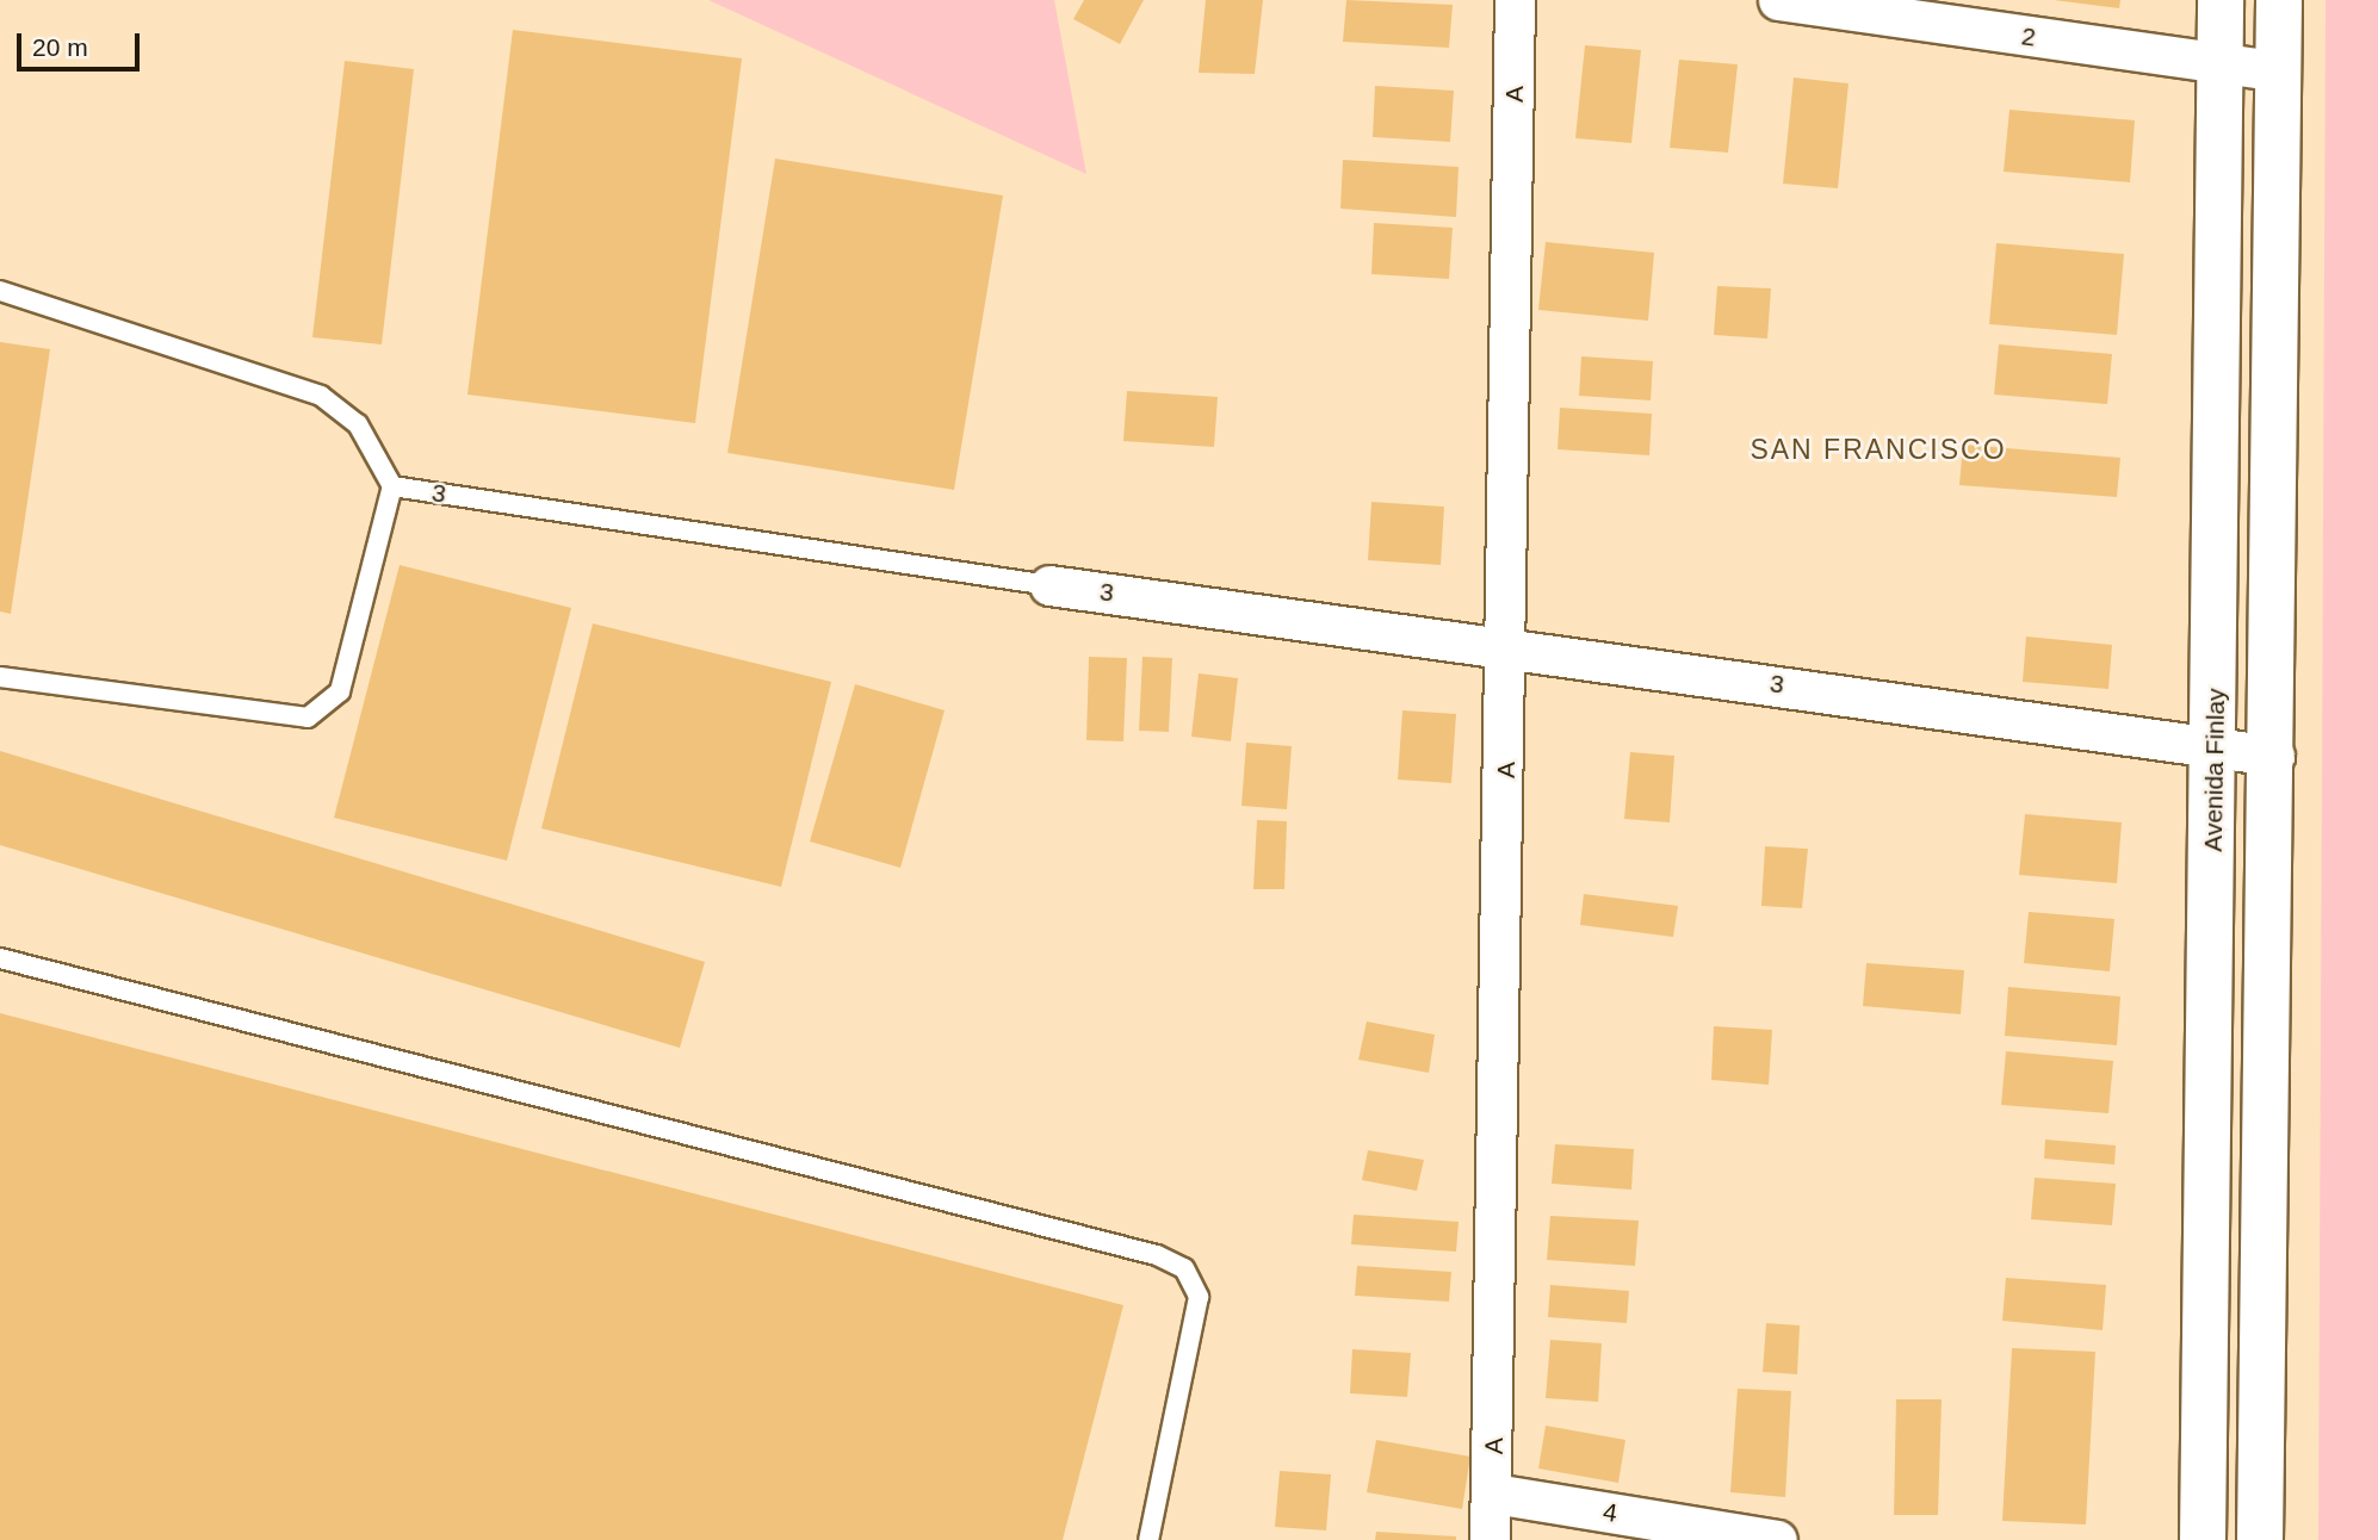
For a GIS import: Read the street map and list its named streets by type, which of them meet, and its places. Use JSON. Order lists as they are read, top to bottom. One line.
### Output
{"streets":{"highway":["Avenida Finlay"],"street":["2","A","3","4"]},"crossings":[["2","Avenida Finlay"],["A","3"],["A","4"],["3","Avenida Finlay"]],"districts":["SAN FRANCISCO"],"scale_bar":"20 m"}
